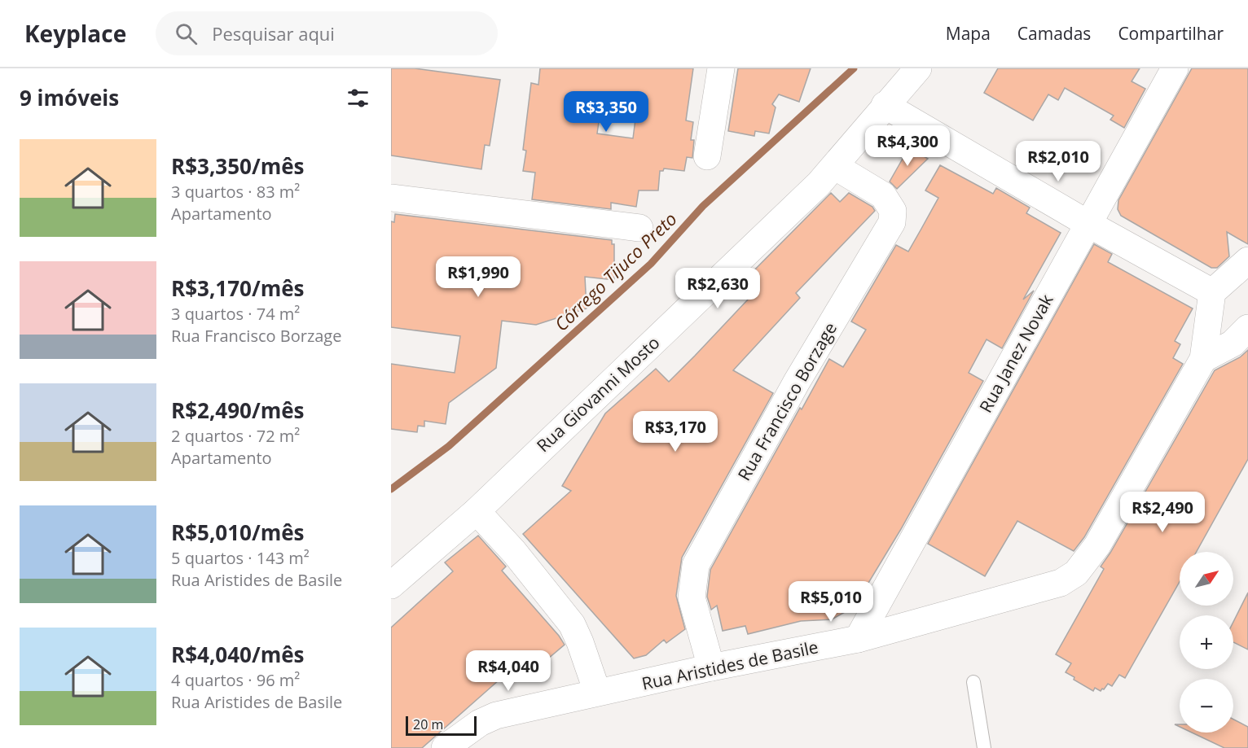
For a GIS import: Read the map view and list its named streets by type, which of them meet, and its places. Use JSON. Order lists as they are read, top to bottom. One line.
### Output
{"streets":{"street":["Rua Janez Novak","Rua Giovanni Mosto","Rua Francisco Borzage","Rua Aristides de Basile"]},"crossings":[["Rua Janez Novak","Rua Aristides de Basile"],["Rua Giovanni Mosto","Rua Francisco Borzage"],["Rua Francisco Borzage","Rua Aristides de Basile"]],"water":["Córrego Tijuco Preto"],"scale_bar":"20 m","north":"top right","page":{"header":"Keyplace","search":"Pesquisar aqui","nav":["Mapa","Camadas","Compartilhar"],"heading":"9 imóveis","price":["R$3,350","R$4,300","R$2,010","R$1,990","R$2,630","R$3,170","R$2,490","R$5,010","R$4,040"],"list":[{"name":"R$3,350/mês","note":"3 quartos · 83 m² · Apartamento"},{"name":"R$3,170/mês","note":"3 quartos · 74 m² · Rua Francisco Borzage"},{"name":"R$2,490/mês","note":"2 quartos · 72 m² · Apartamento"},{"name":"R$5,010/mês","note":"5 quartos · 143 m² · Rua Aristides de Basile"},{"name":"R$4,040/mês","note":"4 quartos · 96 m² · Rua Aristides de Basile"}],"map_buttons":["+","−"],"scale":"20 m"}}
